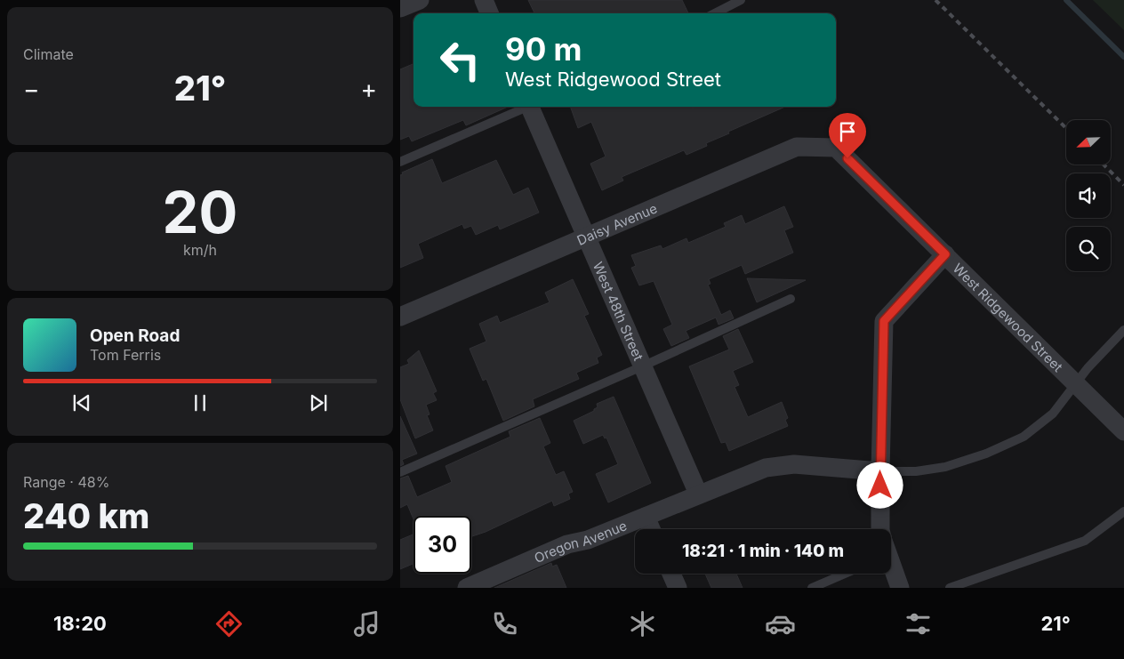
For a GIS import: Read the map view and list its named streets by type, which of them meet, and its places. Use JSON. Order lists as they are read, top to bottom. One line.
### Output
{"streets":{"street":["Daisy Avenue","West 48th Street","West Ridgewood Street","Oregon Avenue"]},"crossings":[["Daisy Avenue","West 48th Street"],["Daisy Avenue","West Ridgewood Street"],["West 48th Street","Oregon Avenue"]],"north":"bottom left","page":{"tile":["Climate",["20","km/h"],["Range · 48%","240 km"]],"turn":["90 m","West Ridgewood Street"],"heat":["−","21°","+"],"song":["Open Road","Tom Ferris"],"limit":"30","trip":"18:21 · 1 min · 140 m","tabs":["18:20","21°"]}}
